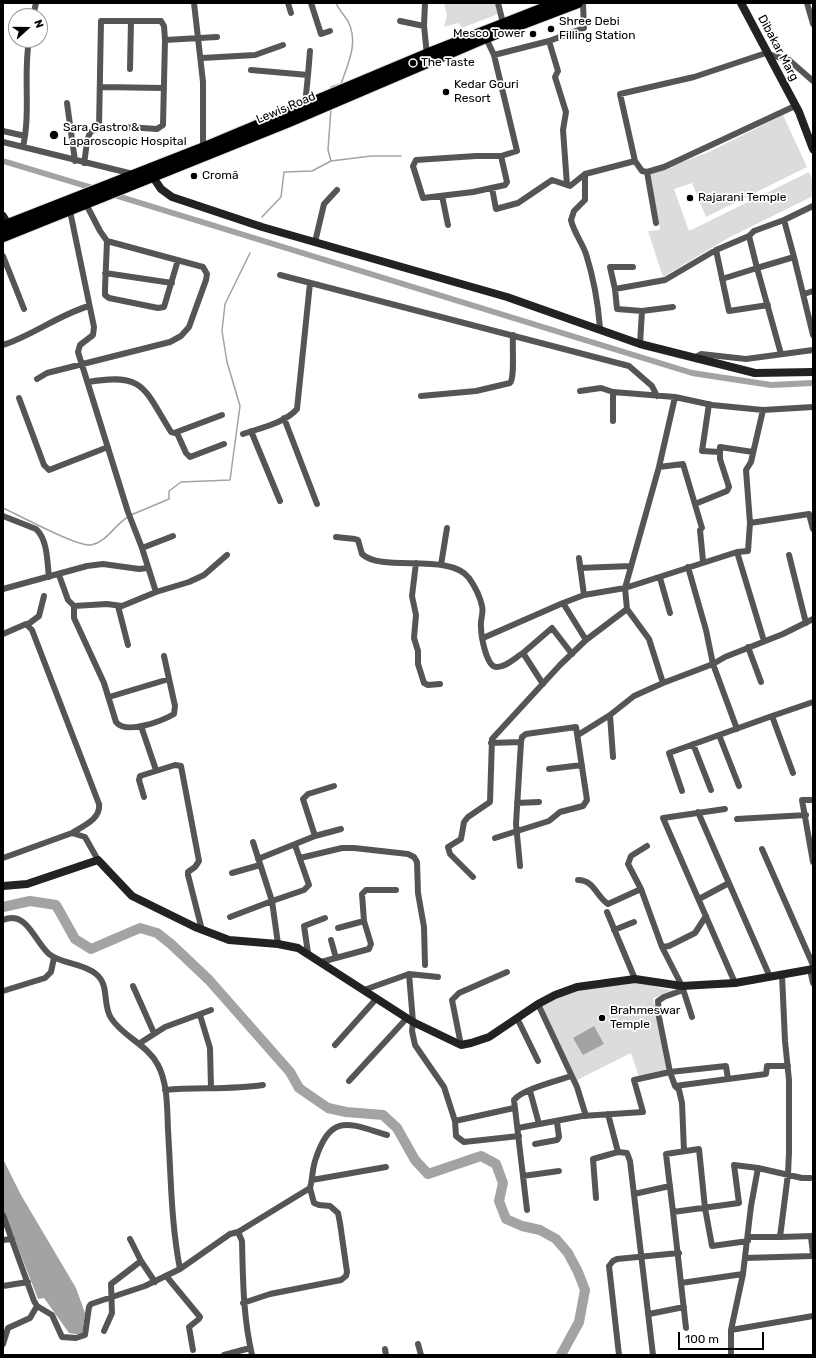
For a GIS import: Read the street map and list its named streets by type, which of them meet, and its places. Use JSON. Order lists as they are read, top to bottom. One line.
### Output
{"streets":{"main road":["Lewis Road"],"street":["Dibakar Marg"]},"places":["Shree Debi Filling Station","Mesco Tower","The Taste","Kedar Gouri Resort","Sara Gastro & Laparoscopic Hospital","Cromā","Rajarani Temple","Brahmeswar Temple"],"scale_bar":"100 m","north":"right"}
